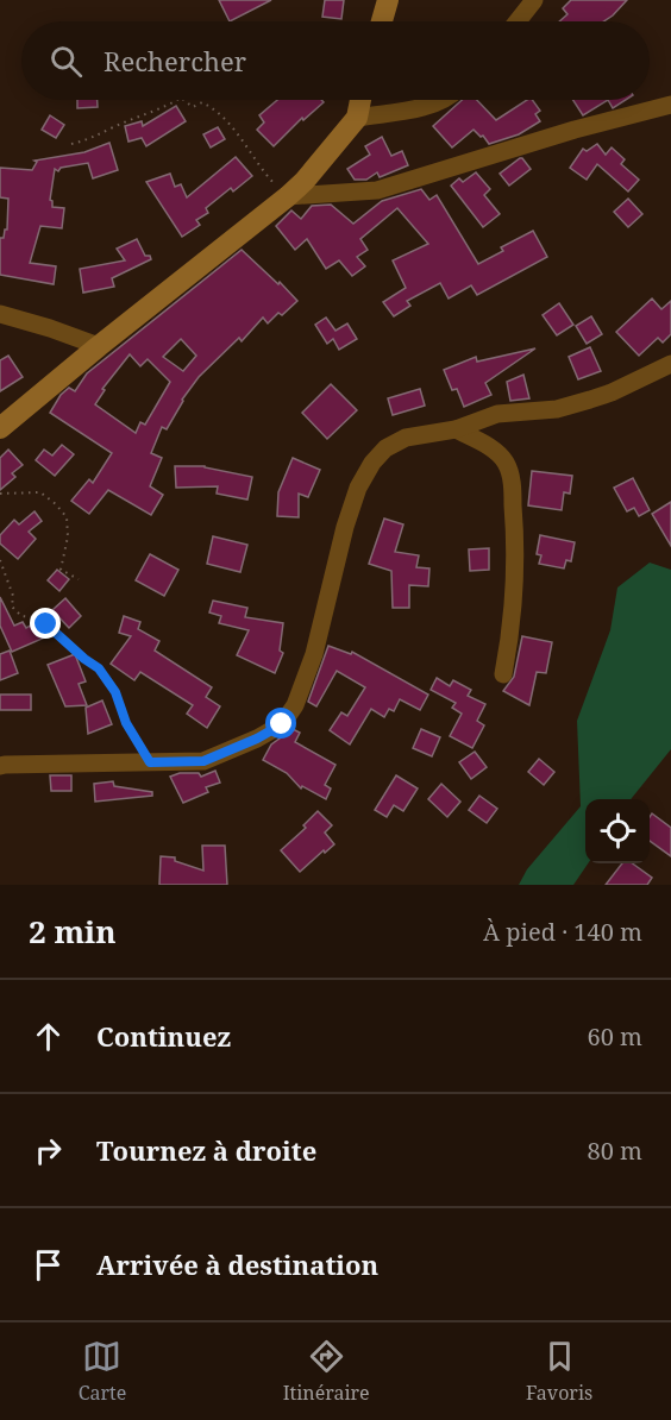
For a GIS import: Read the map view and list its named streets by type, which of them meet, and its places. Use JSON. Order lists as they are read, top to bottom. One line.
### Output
{"page":{"search":"Rechercher","heading":["2 min","À pied · 140 m"],"list":[["Continuez","60 m"],["Tournez à droite","80 m"],"Arrivée à destination"],"nav":["Carte","Itinéraire","Favoris"]}}
